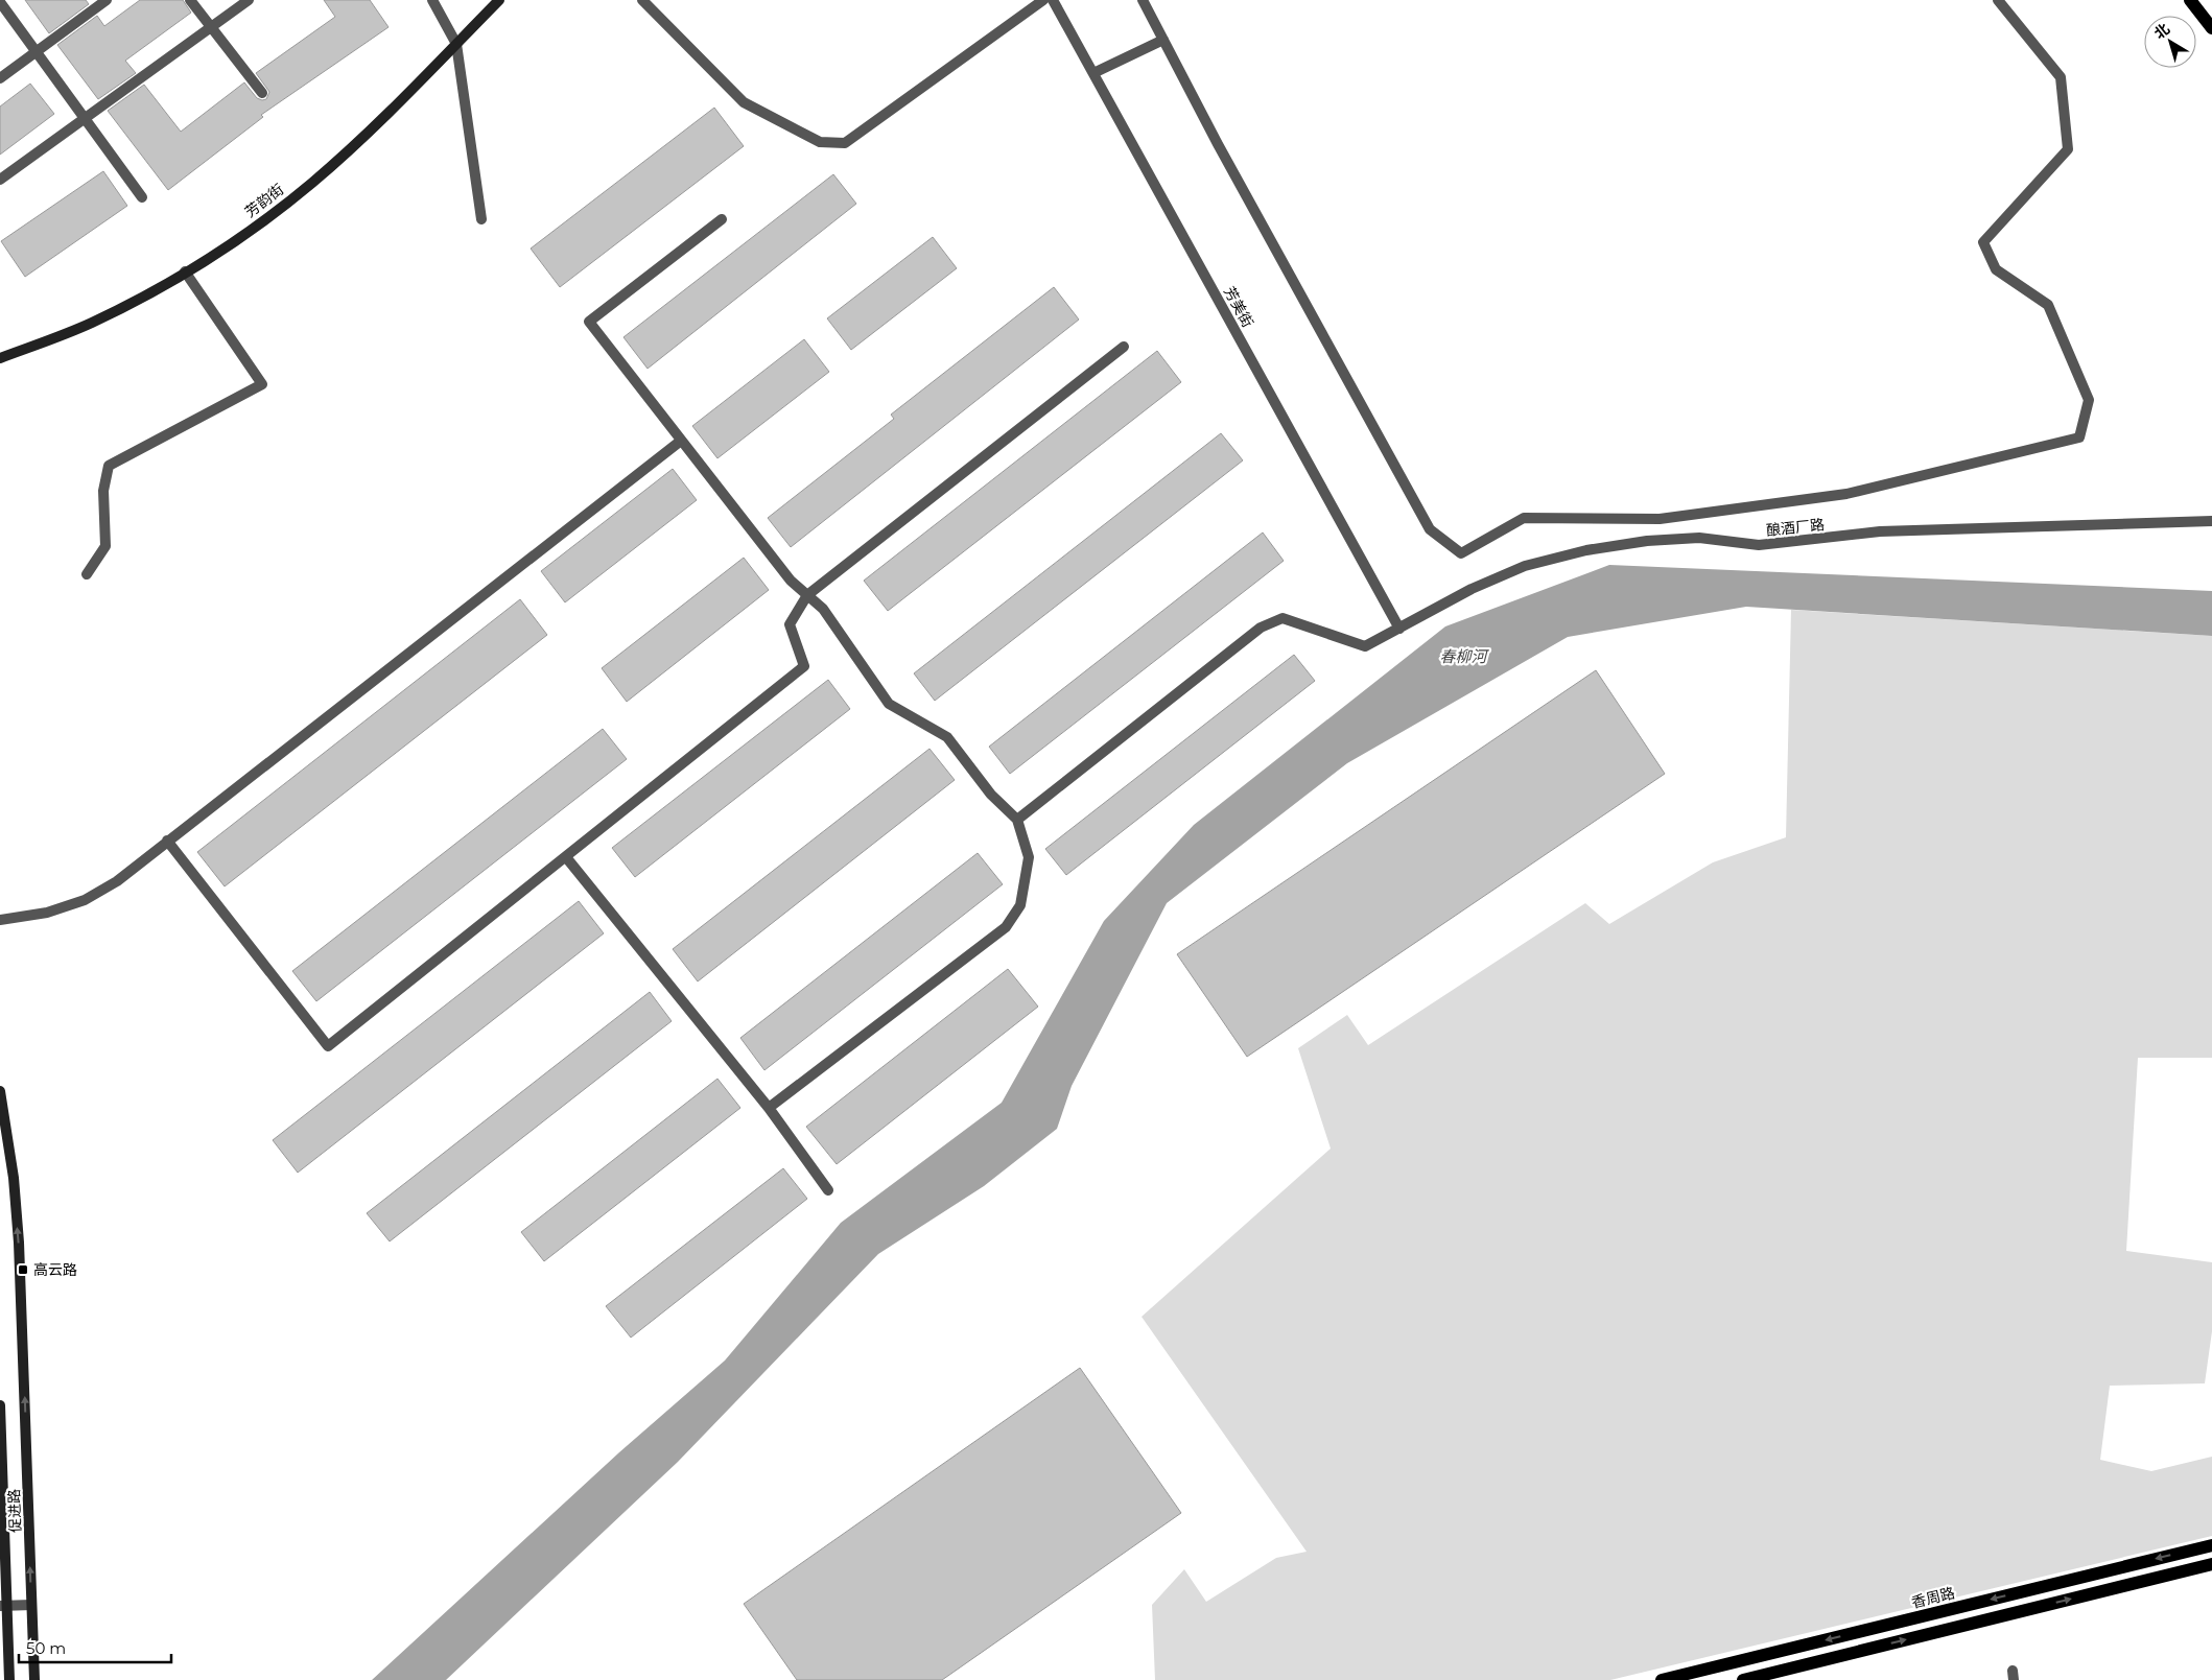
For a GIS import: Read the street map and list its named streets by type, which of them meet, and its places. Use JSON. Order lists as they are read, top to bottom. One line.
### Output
{"streets":{"main road":["芳韵街","促进路","香周路"],"street":["芳美街","酿酒厂路"]},"crossings":[["芳美街","酿酒厂路"]],"water":["春柳河"],"places":{"transit":["高云路"]},"scale_bar":"50 m","north":"top left"}
